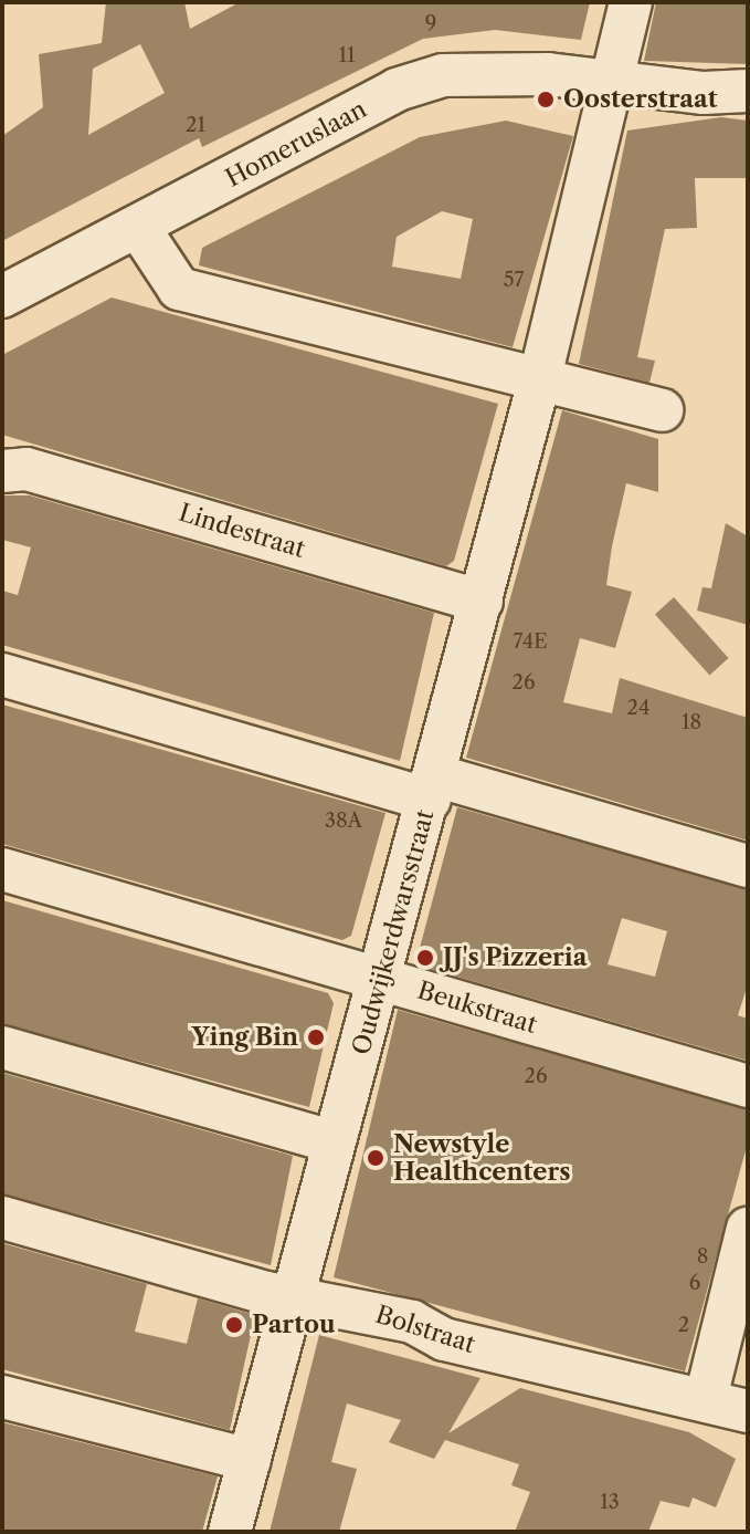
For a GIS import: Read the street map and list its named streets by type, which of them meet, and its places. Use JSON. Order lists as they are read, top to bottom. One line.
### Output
{"streets":{"street":["Homeruslaan","Lindestraat","Oudwijkerdwarsstraat","Beukstraat","Bolstraat"]},"crossings":[["Homeruslaan","Oudwijkerdwarsstraat"],["Lindestraat","Oudwijkerdwarsstraat"],["Oudwijkerdwarsstraat","Beukstraat"],["Oudwijkerdwarsstraat","Bolstraat"]],"places":["Oosterstraat","JJ's Pizzeria","Ying Bin","Newstyle Healthcenters","Partou"],"house_numbers":["9","11","21","57","74E","26","24","18","38A","26","8","6","2","13"]}
